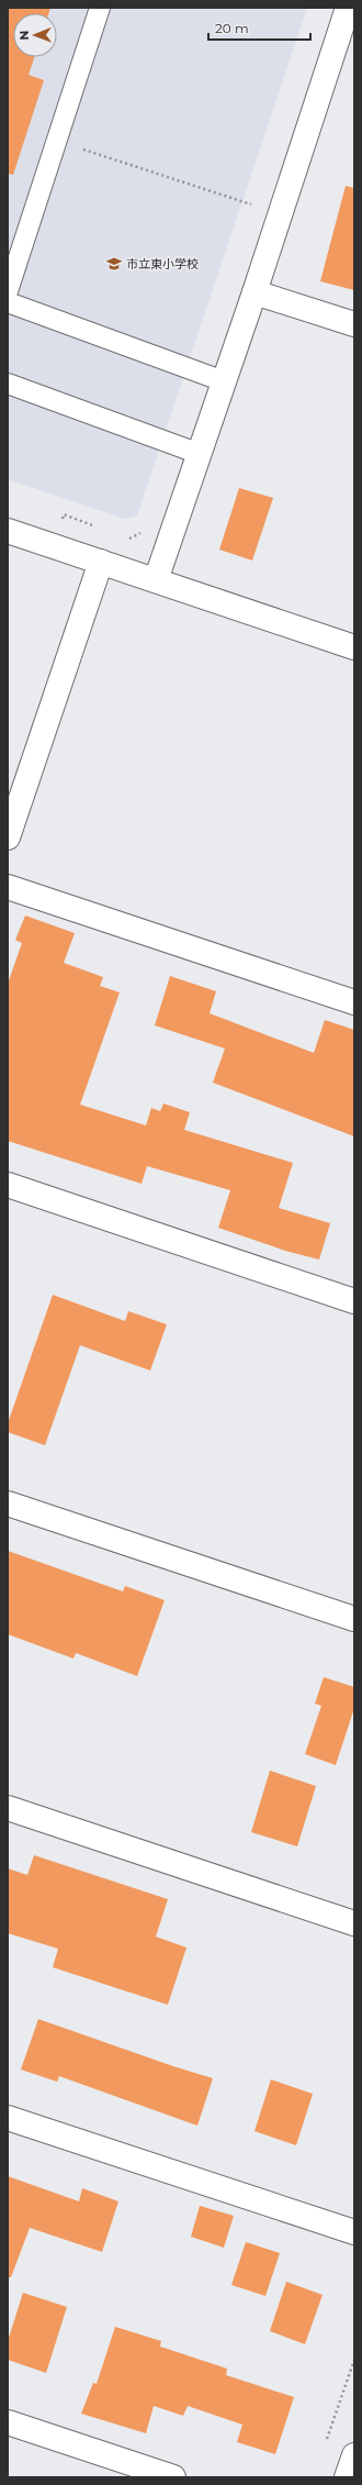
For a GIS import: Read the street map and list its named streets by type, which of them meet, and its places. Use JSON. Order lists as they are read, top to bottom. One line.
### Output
{"places":{"school or university":["市立東小学校"]},"scale_bar":"20 m","north":"left"}
